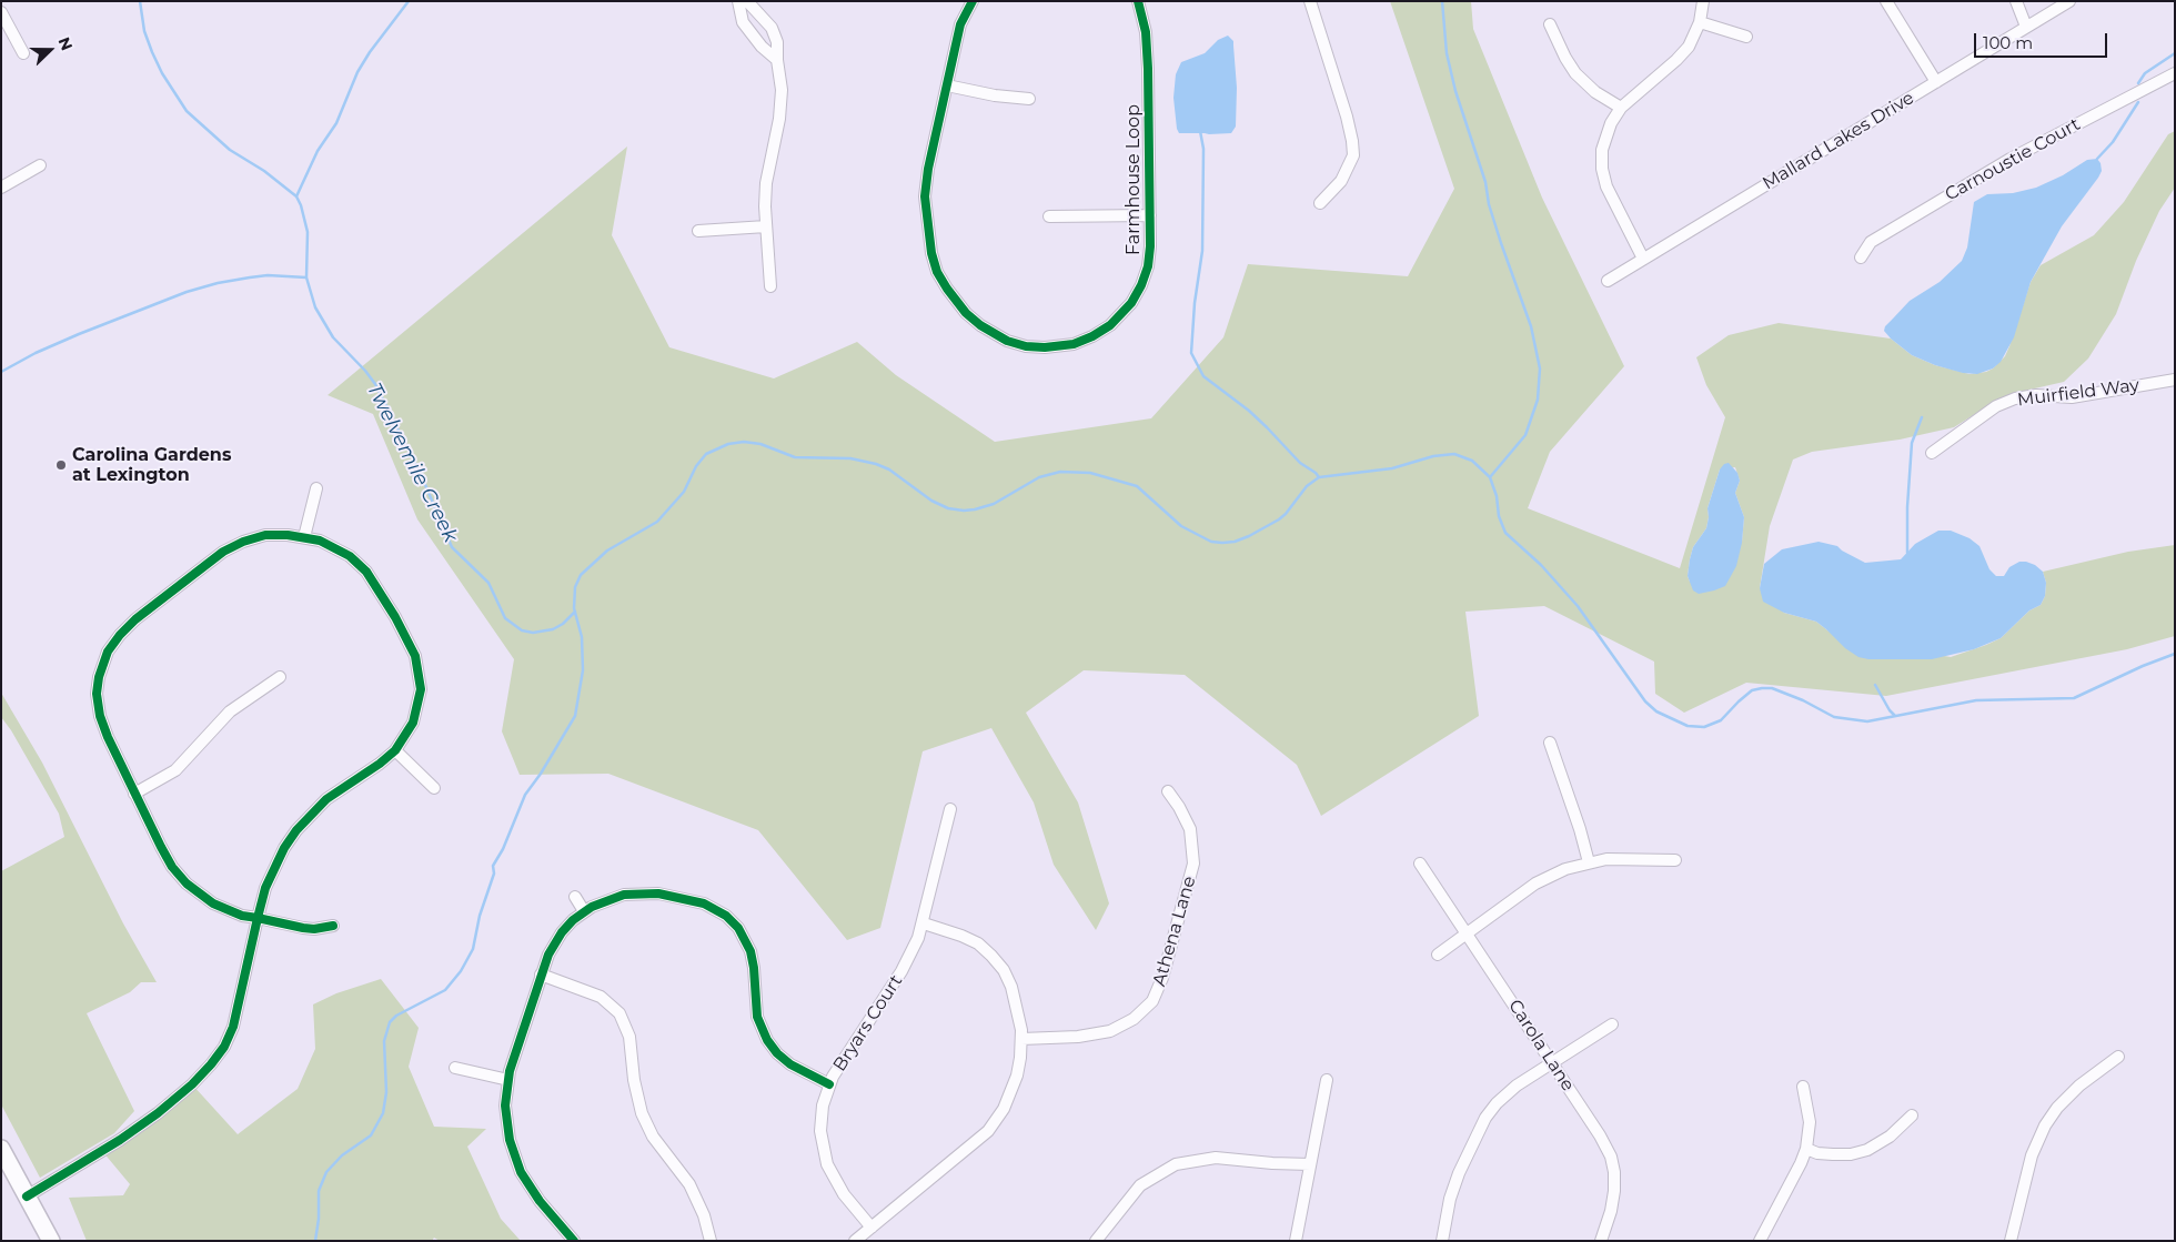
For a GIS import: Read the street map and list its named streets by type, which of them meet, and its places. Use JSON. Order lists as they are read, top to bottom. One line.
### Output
{"streets":{"street":["Mallard Lakes Drive","Carnoustie Court","Farmhouse Loop","Muirfield Way","Athena Lane","Bryars Court","Carola Lane"]},"water":["Twelvemile Creek"],"places":["Carolina Gardens at Lexington"],"scale_bar":"100 m","north":"right"}
